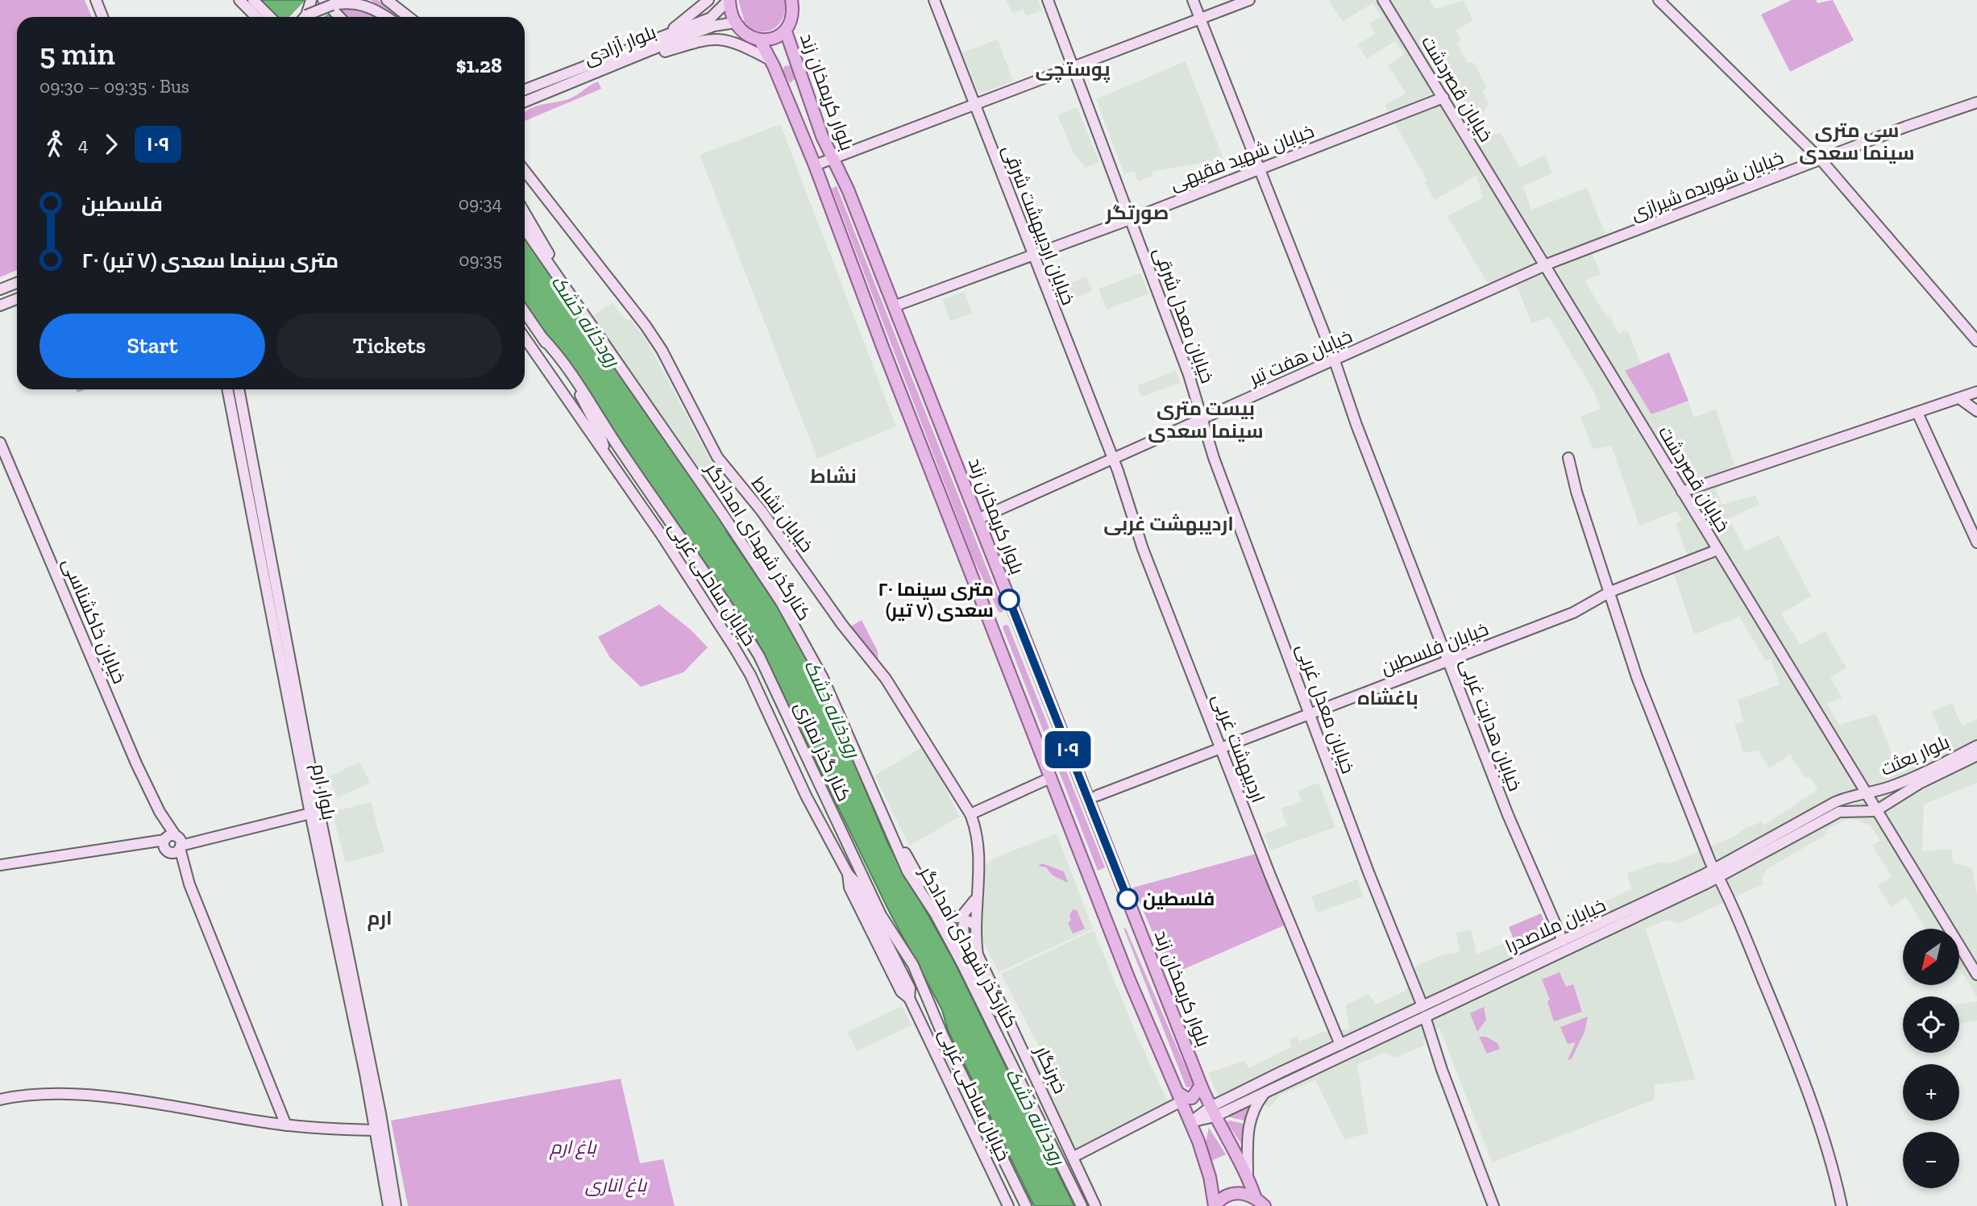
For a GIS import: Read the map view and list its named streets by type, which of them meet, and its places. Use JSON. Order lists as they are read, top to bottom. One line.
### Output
{"streets":{"main road":["بلوار آزادی","خیابان قصردشت","بلوار کریمخان زند","خیابان شهید فقیهی","خیابان شوریده شیرازی","خیابان اردیبهشت شرقی","خیابان معدل شرقی","خیابان هفت تیر","خیابان نشاط","کنارگذر شهدای امدادگر","خیابان ساحلی غربی","خیابان خاکشناسی","خیابان فلسطین","خیابان معدل غربی","خیابان هدایت غربی","اردیبهشت غربی","کنار گذر نمازی","بلوار بعثت","بلوار ارم","خیابان ملاصدرا","خبرنگار"]},"crossings":[["خیابان قصردشت","خیابان شهید فقیهی"],["خیابان قصردشت","خیابان شوریده شیرازی"],["خیابان قصردشت","خیابان هفت تیر"],["خیابان قصردشت","خیابان فلسطین"],["خیابان قصردشت","بلوار بعثت"],["خیابان قصردشت","خیابان ملاصدرا"],["بلوار کریمخان زند","خیابان شهید فقیهی"],["بلوار کریمخان زند","خیابان هفت تیر"],["بلوار کریمخان زند","خیابان ملاصدرا"],["خیابان شهید فقیهی","خیابان اردیبهشت شرقی"],["خیابان شهید فقیهی","خیابان معدل شرقی"],["خیابان شهید فقیهی","خیابان هدایت غربی"],["خیابان شوریده شیرازی","خیابان هفت تیر"],["خیابان اردیبهشت شرقی","خیابان هفت تیر"],["خیابان اردیبهشت شرقی","اردیبهشت غربی"],["خیابان معدل شرقی","خیابان هفت تیر"],["خیابان معدل شرقی","خیابان معدل غربی"],["خیابان هفت تیر","خیابان معدل غربی"],["خیابان هفت تیر","خیابان هدایت غربی"],["خیابان هفت تیر","اردیبهشت غربی"],["خیابان نشاط","خبرنگار"],["خیابان فلسطین","خیابان معدل غربی"],["خیابان فلسطین","خیابان هدایت غربی"],["خیابان فلسطین","اردیبهشت غربی"],["خیابان معدل غربی","خیابان ملاصدرا"],["خیابان هدایت غربی","خیابان ملاصدرا"],["اردیبهشت غربی","خیابان ملاصدرا"],["بلوار بعثت","خیابان ملاصدرا"]],"districts":["پوستچی","سی متری سینما سعدی","صورتگر","بیست متری سینما سعدی","نشاط","اردیبهشت غربی","باغشاه","ارم"],"water":["رودخانه خشک"],"parks":["باغ ارم","باغ اناری"],"places":["۲۰ متری سینما سعدی (۷ تیر)","فلسطین"],"lines":["bus line ۱۰۹"],"north":"bottom left","page":{"on_map":"۱۰۹","heading":["5 min","09:30 – 09:35 · Bus","$1.28"],"legs":["4","۱۰۹"],"list":[{"name":"فلسطین","value":"09:34"},{"name":"۲۰ متری سینما سعدی (۷ تیر)","value":"09:35"}],"buttons":["Start","Tickets"],"map_buttons":["+","−"]}}
